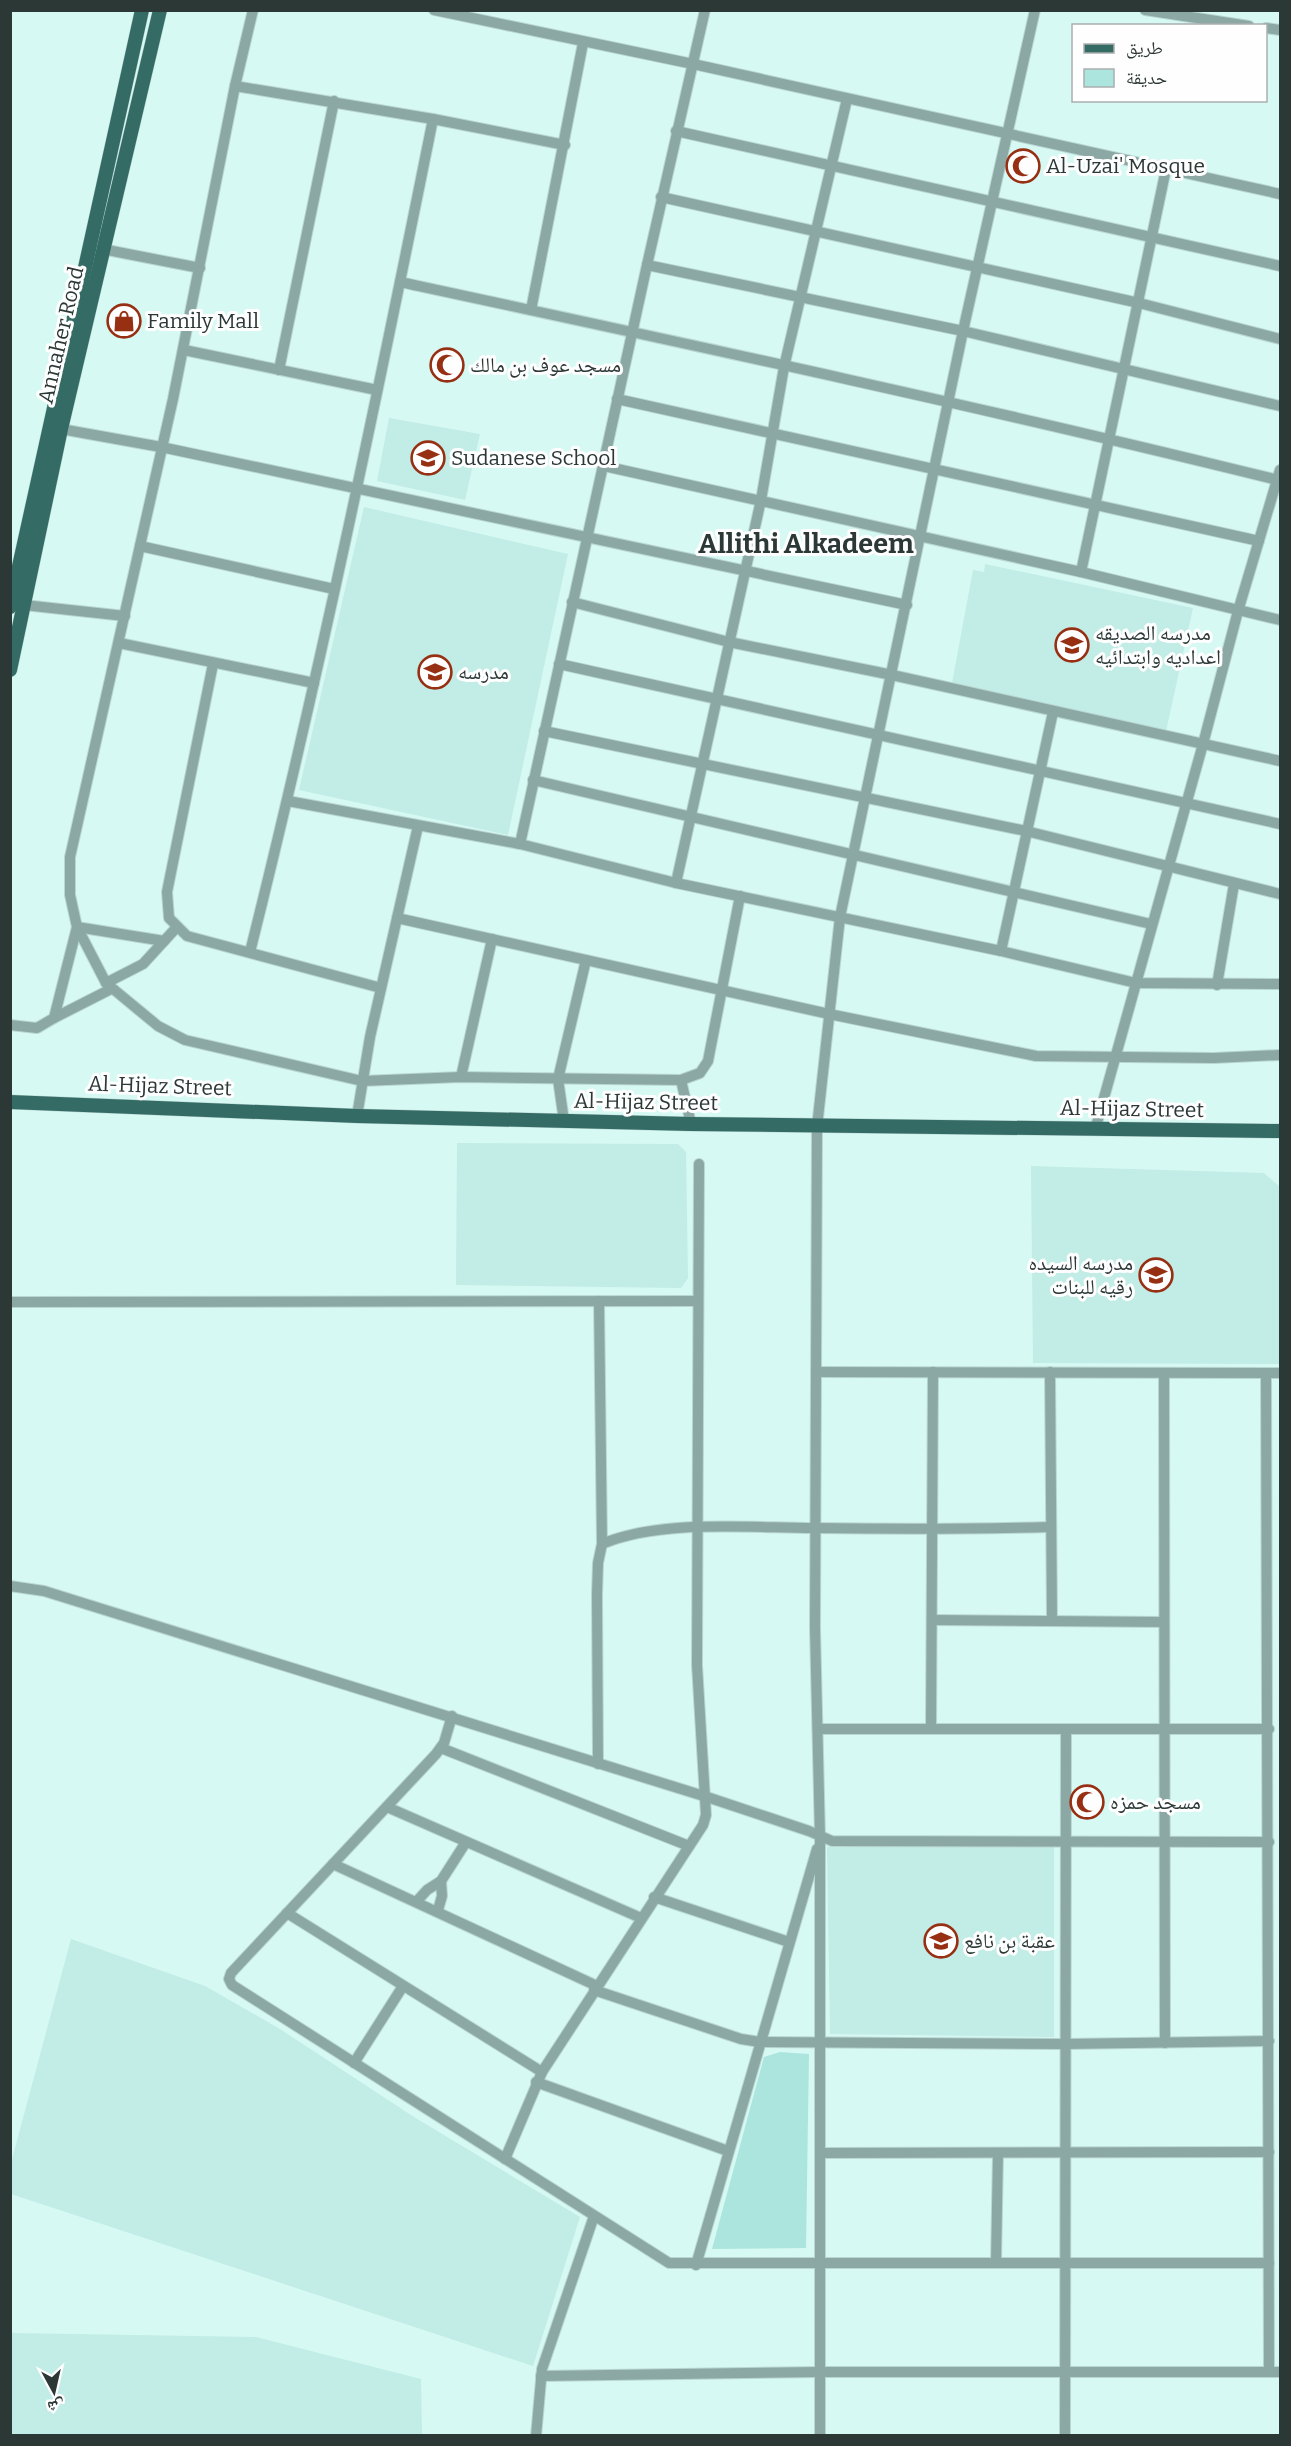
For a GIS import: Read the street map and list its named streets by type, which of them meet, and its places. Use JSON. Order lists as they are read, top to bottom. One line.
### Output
{"streets":{"main road":["Annaher Road","Al-Hijaz Street"]},"districts":["Allithi Alkadeem"],"places":{"mosque":["Al-Uzai' Mosque","مسجد عوف بن مالك","مسجد حمزه"],"shop":["Family Mall"],"school or university":["Sudanese School","مدرسه الصديقه اعداديه وابتدائيه","مدرسه","مدرسه السيده رقيه للبنات","عقبة بن نافع"]},"legend":["طريق","حديقة"],"north":"bottom"}
